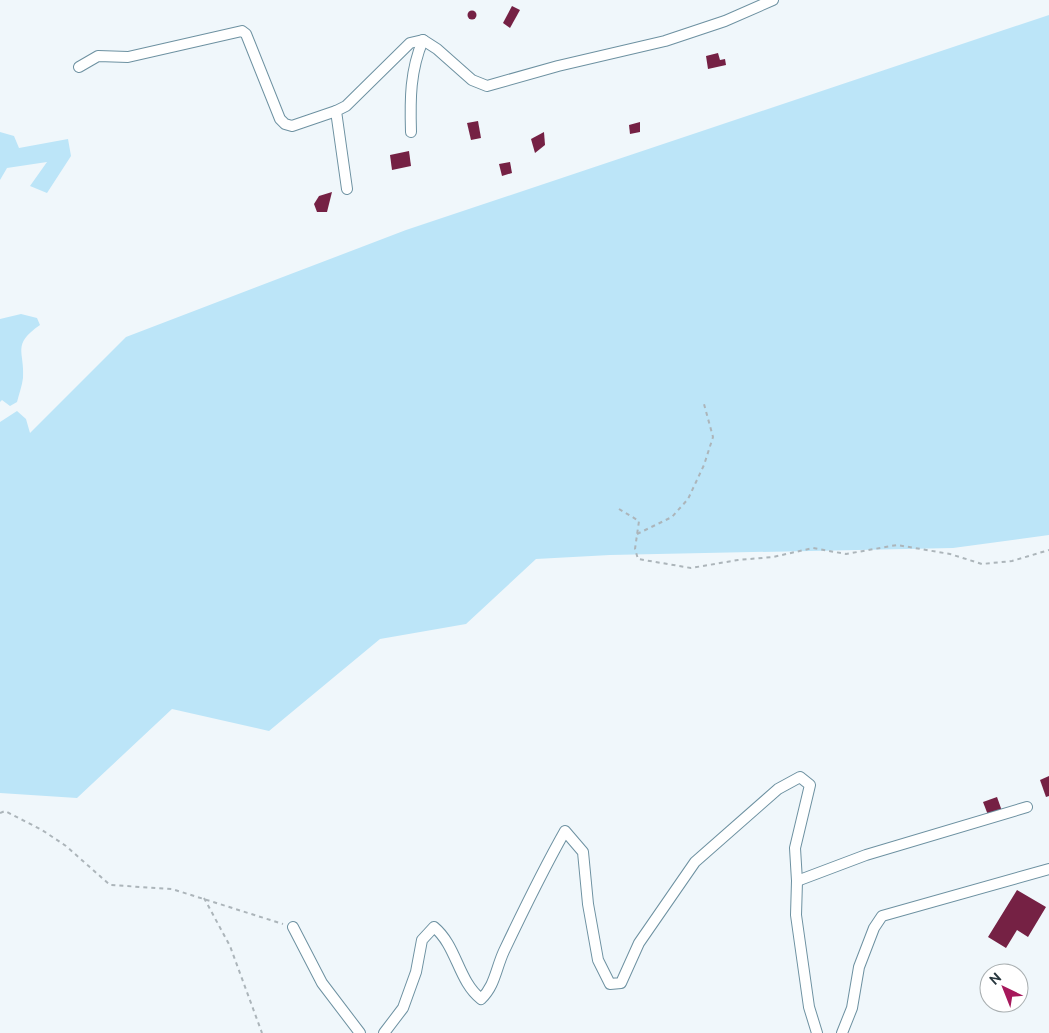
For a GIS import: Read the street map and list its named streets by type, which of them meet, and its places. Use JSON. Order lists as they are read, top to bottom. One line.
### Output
{"north":"top left"}
